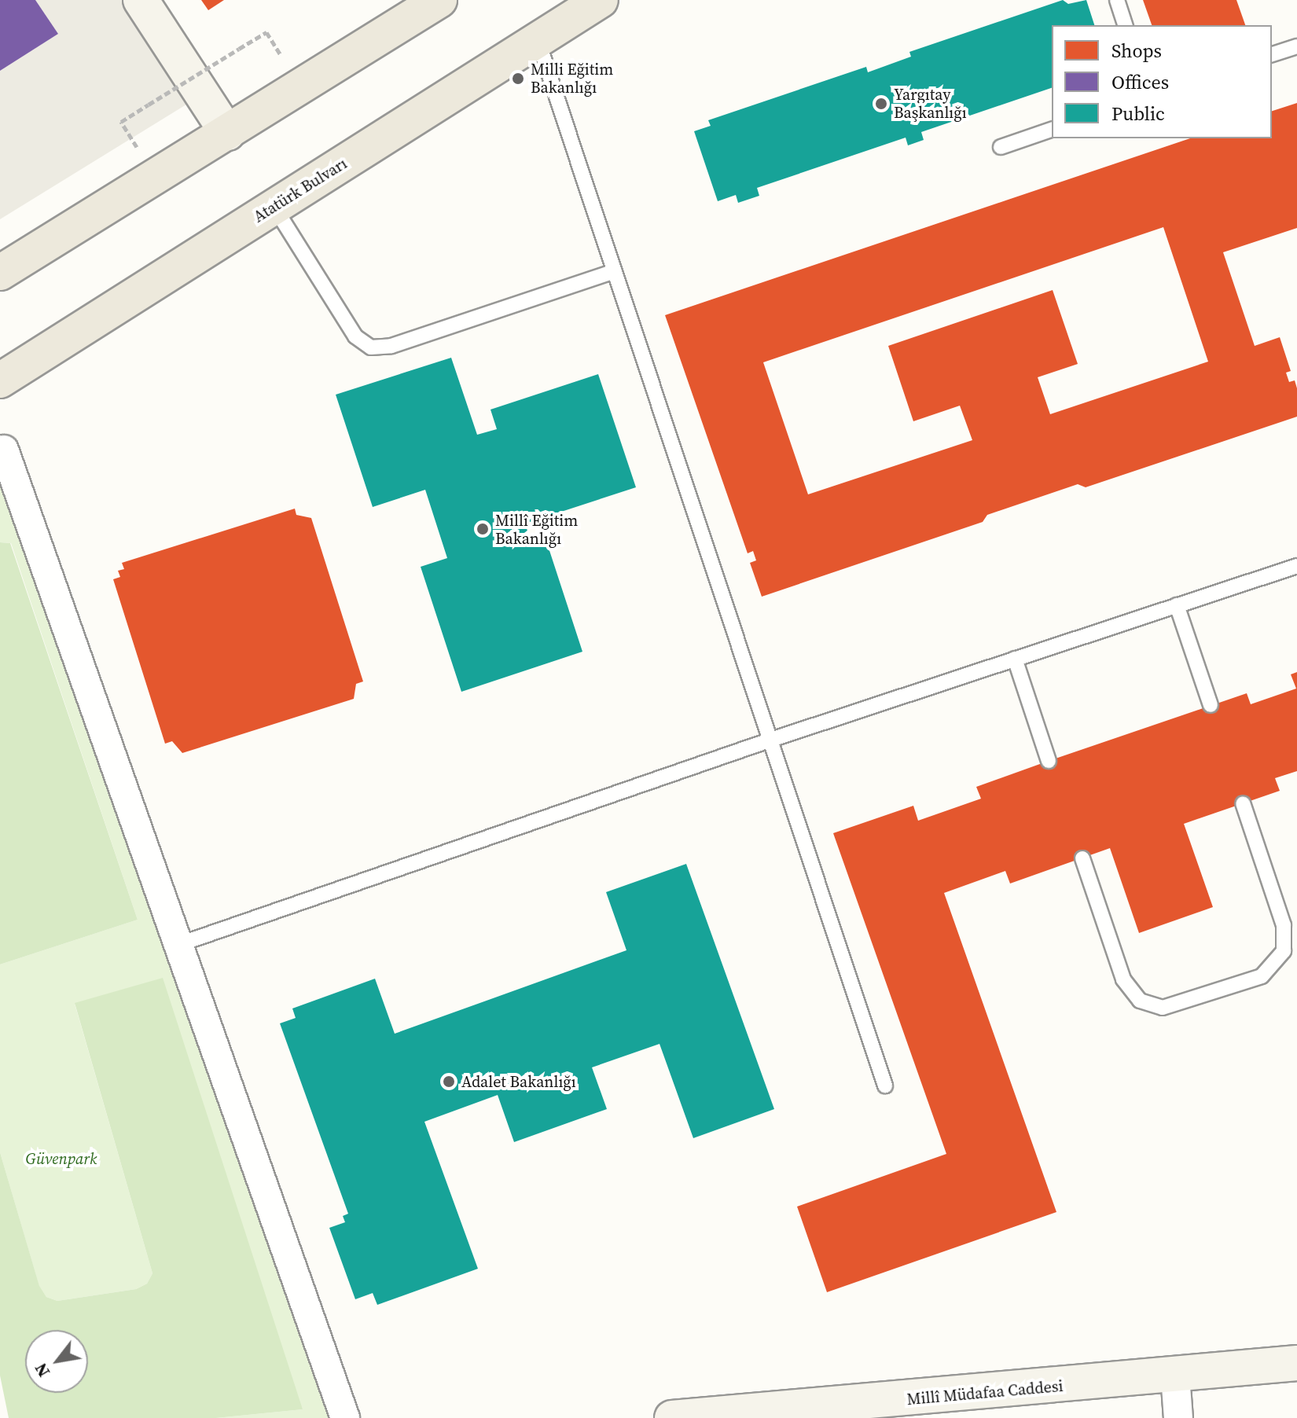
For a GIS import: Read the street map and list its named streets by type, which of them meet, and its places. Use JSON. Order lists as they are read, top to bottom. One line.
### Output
{"streets":{"main road":["Atatürk Bulvarı","Millî Müdafaa Caddesi"]},"parks":["Güvenpark"],"places":["Milli Eğitim Bakanlığı","Yargıtay Başkanlığı","Millî Eğitim Bakanlığı","Adalet Bakanlığı"],"legend":["Shops","Offices","Public"],"north":"bottom left"}
